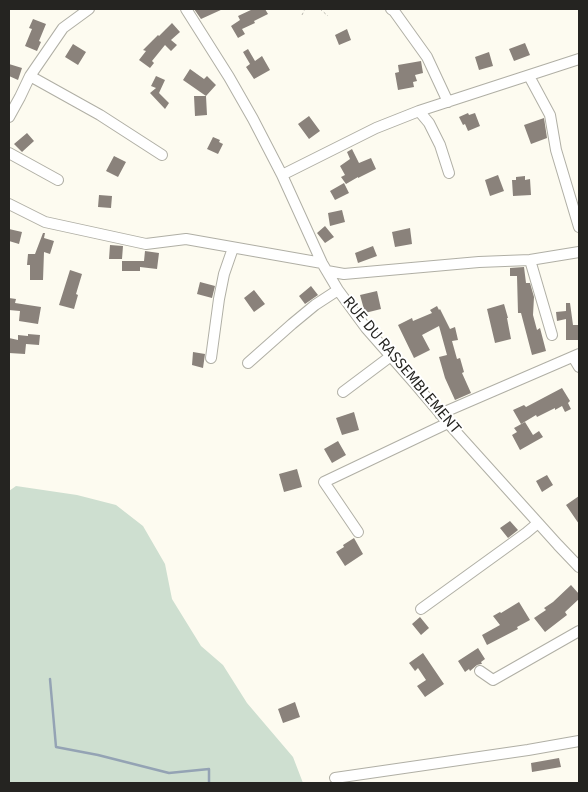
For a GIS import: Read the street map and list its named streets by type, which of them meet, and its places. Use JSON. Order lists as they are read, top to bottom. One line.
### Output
{"streets":{"street":["RUE DU RASSEMBLEMENT"]}}
